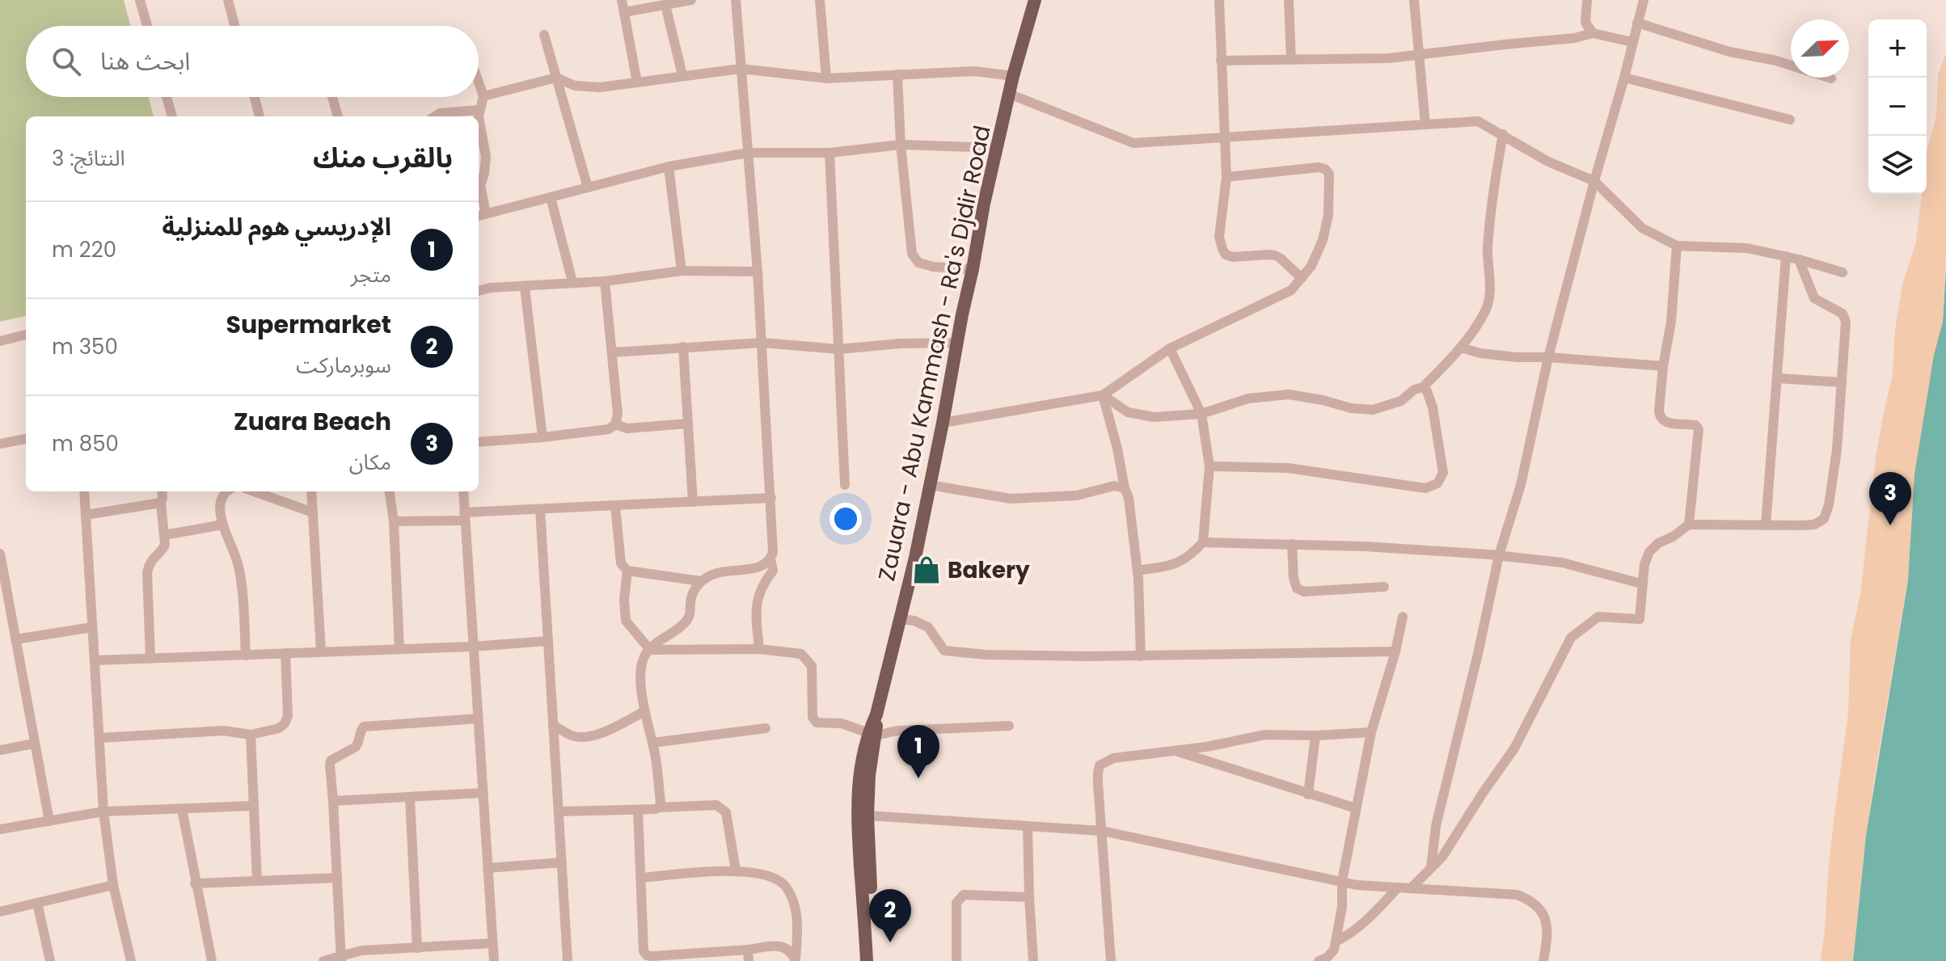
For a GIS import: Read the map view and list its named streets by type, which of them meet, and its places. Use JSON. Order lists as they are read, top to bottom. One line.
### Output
{"streets":{"main road":["Zauara - Abu Kammash - Ra's Djdir Road"]},"places":{"shop":["Bakery"]},"north":"top right","page":{"map_buttons":["+","−"],"search":"ابحث هنا","heading":["بالقرب منك","النتائج: 3"],"list":[{"mark":"1","name":"الإدريسي هوم للمنزلية","note":"متجر","value":"220 m"},{"mark":"2","name":"Supermarket","note":"سوبرماركت","value":"350 m"},{"mark":"3","name":"Zuara Beach","note":"مكان","value":"850 m"}],"pins":["3","1","2"]}}
